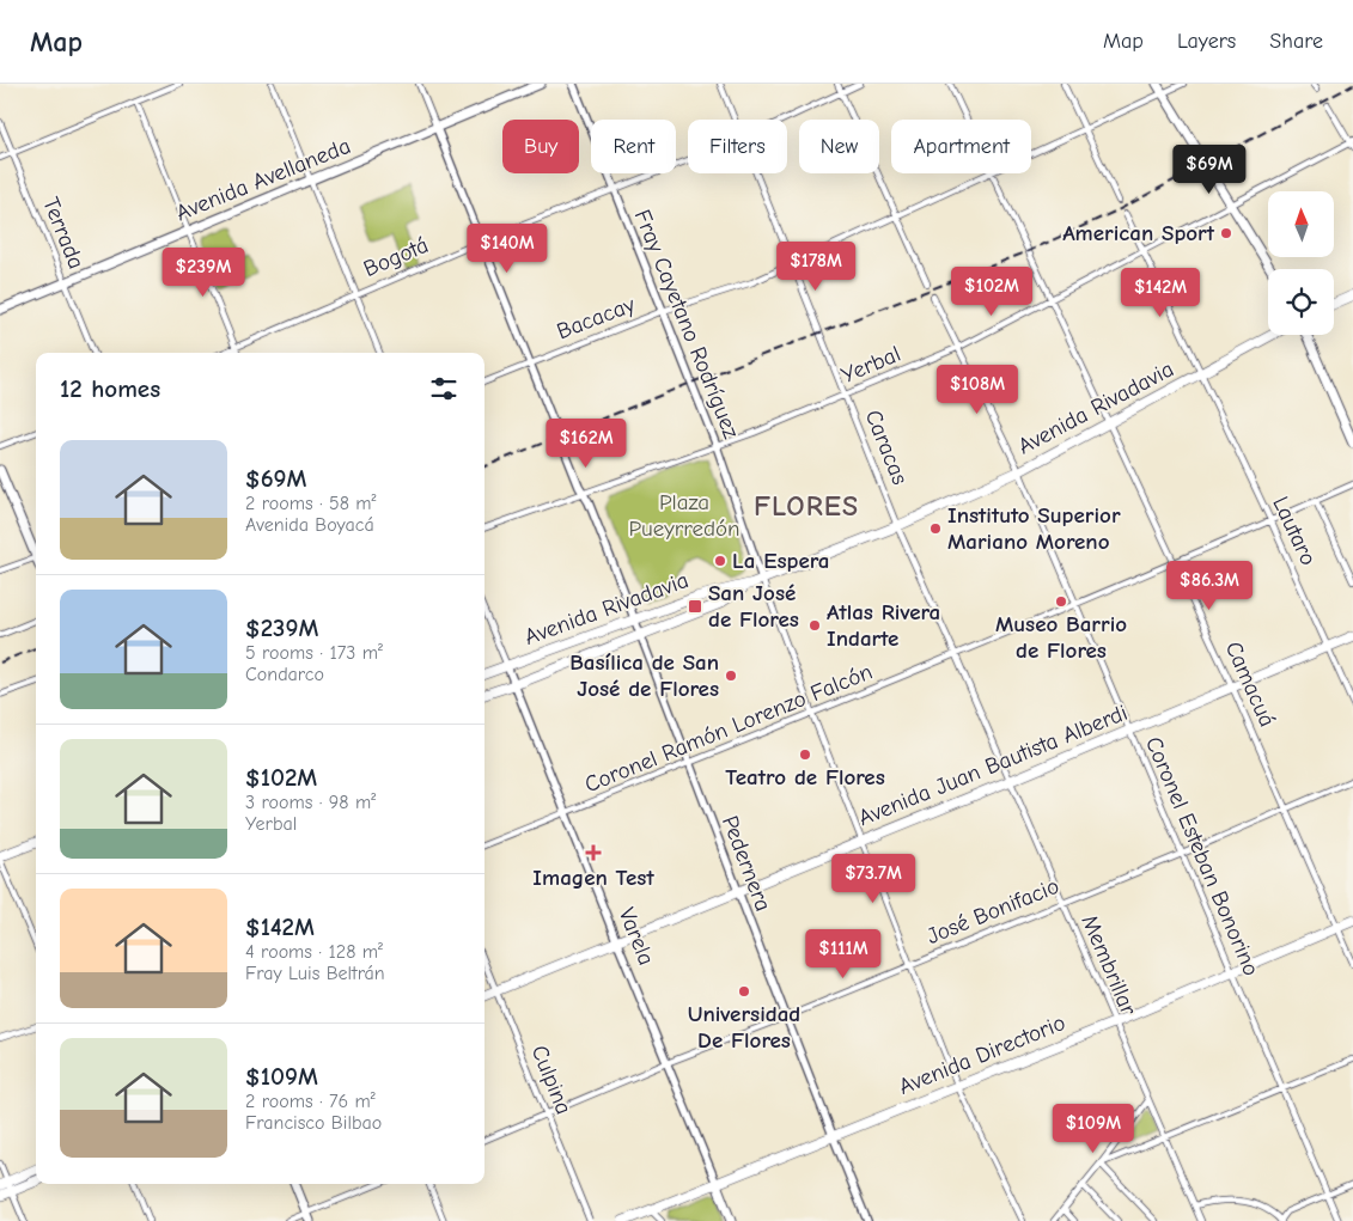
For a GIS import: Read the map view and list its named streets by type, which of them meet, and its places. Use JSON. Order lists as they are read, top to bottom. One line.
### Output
{"streets":{"main road":["Avenida Avellaneda","Avenida Rivadavia","Avenida Juan Bautista Alberdi","Varela","Avenida Directorio"],"street":["Terrada","Bogotá","Bacacay","Fray Cayetano Rodríguez","Yerbal","Caracas","Lautaro","Camacuá","Coronel Ramón Lorenzo Falcón","Coronel Esteban Bonorino","Pedernera","José Bonifacio","Membrillar","Culpina"]},"crossings":[["Avenida Avellaneda","Terrada"],["Avenida Avellaneda","Pedernera"],["Bogotá","Fray Cayetano Rodríguez"],["Bogotá","Pedernera"],["Bacacay","Fray Cayetano Rodríguez"],["Bacacay","Caracas"],["Bacacay","Pedernera"],["Fray Cayetano Rodríguez","Yerbal"],["Fray Cayetano Rodríguez","Avenida Rivadavia"],["Yerbal","Caracas"],["Yerbal","Lautaro"],["Yerbal","Camacuá"],["Yerbal","Coronel Esteban Bonorino"],["Yerbal","Pedernera"],["Avenida Rivadavia","Caracas"],["Avenida Rivadavia","Lautaro"],["Avenida Rivadavia","Camacuá"],["Avenida Rivadavia","Coronel Esteban Bonorino"],["Avenida Rivadavia","Pedernera"],["Avenida Rivadavia","Varela"],["Avenida Rivadavia","Membrillar"],["Caracas","Membrillar"],["Lautaro","Coronel Ramón Lorenzo Falcón"],["Lautaro","Avenida Juan Bautista Alberdi"],["Camacuá","Coronel Ramón Lorenzo Falcón"],["Camacuá","Avenida Juan Bautista Alberdi"],["Camacuá","José Bonifacio"],["Camacuá","Avenida Directorio"],["Coronel Ramón Lorenzo Falcón","Coronel Esteban Bonorino"],["Coronel Ramón Lorenzo Falcón","Pedernera"],["Coronel Ramón Lorenzo Falcón","Varela"],["Coronel Ramón Lorenzo Falcón","Membrillar"],["Avenida Juan Bautista Alberdi","Coronel Esteban Bonorino"],["Avenida Juan Bautista Alberdi","Pedernera"],["Avenida Juan Bautista Alberdi","Varela"],["Avenida Juan Bautista Alberdi","Membrillar"],["Avenida Juan Bautista Alberdi","Culpina"],["Coronel Esteban Bonorino","José Bonifacio"],["Coronel Esteban Bonorino","Avenida Directorio"],["Pedernera","José Bonifacio"],["Pedernera","Avenida Directorio"],["José Bonifacio","Varela"],["José Bonifacio","Membrillar"],["José Bonifacio","Culpina"],["Varela","Avenida Directorio"],["Membrillar","Avenida Directorio"]],"districts":["FLORES"],"parks":["Plaza Pueyrredón"],"places":{"other":["American Sport","Instituto Superior Mariano Moreno","La Espera","Museo Barrio de Flores","Atlas Rivera Indarte","Basílica de San José de Flores","Teatro de Flores","Universidad De Flores"],"transit":["San José de Flores"],"health":["Imagen Test"]},"north":"top","page":{"header":"Map","nav":["Map","Layers","Share"],"chip":["Buy","Rent","Filters","New","Apartment"],"price":["$69M","$140M","$178M","$239M","$102M","$142M","$108M","$162M","$86.3M","$73.7M","$111M","$109M"],"heading":"12 homes","list":[{"name":"$69M","note":"2 rooms · 58 m² · Avenida Boyacá"},{"name":"$239M","note":"5 rooms · 173 m² · Condarco"},{"name":"$102M","note":"3 rooms · 98 m² · Yerbal"},{"name":"$142M","note":"4 rooms · 128 m² · Fray Luis Beltrán"},{"name":"$109M","note":"2 rooms · 76 m² · Francisco Bilbao"}]}}
